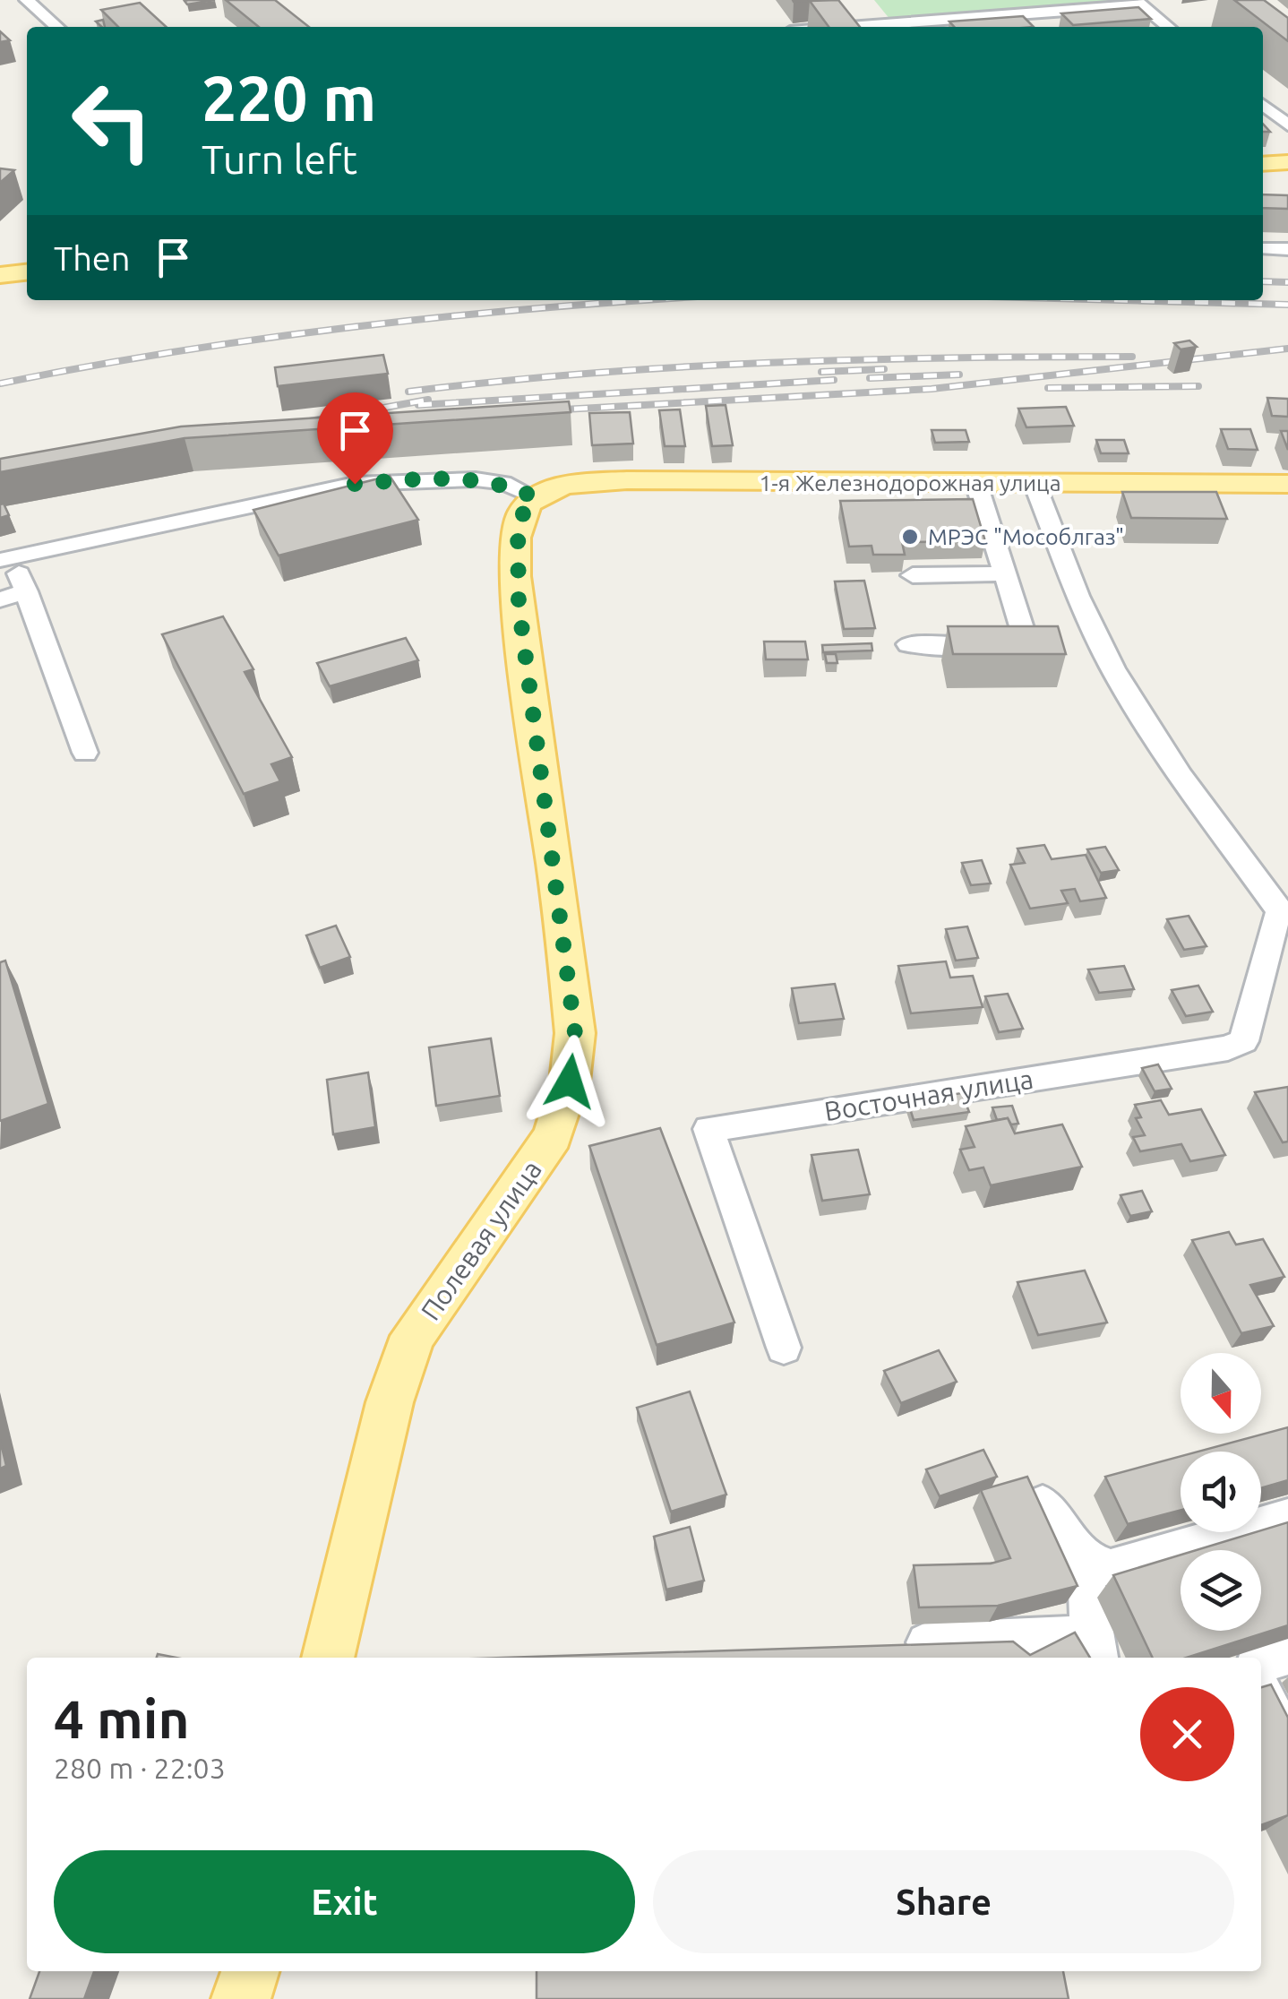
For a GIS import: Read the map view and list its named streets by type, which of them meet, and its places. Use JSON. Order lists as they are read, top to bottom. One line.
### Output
{"streets":{"main road":["1-я Железнодорожная улица","Полевая улица"],"street":["Восточная улица"]},"crossings":[["1-я Железнодорожная улица","Восточная улица"],["1-я Железнодорожная улица","Полевая улица"]],"places":["МРЭС \"Мособлгаз\""],"north":"bottom","page":{"turn":["220 m","Turn left"],"then":"Then","heading":["4 min","280 m · 22:03"],"buttons":["Exit","Share"]}}
